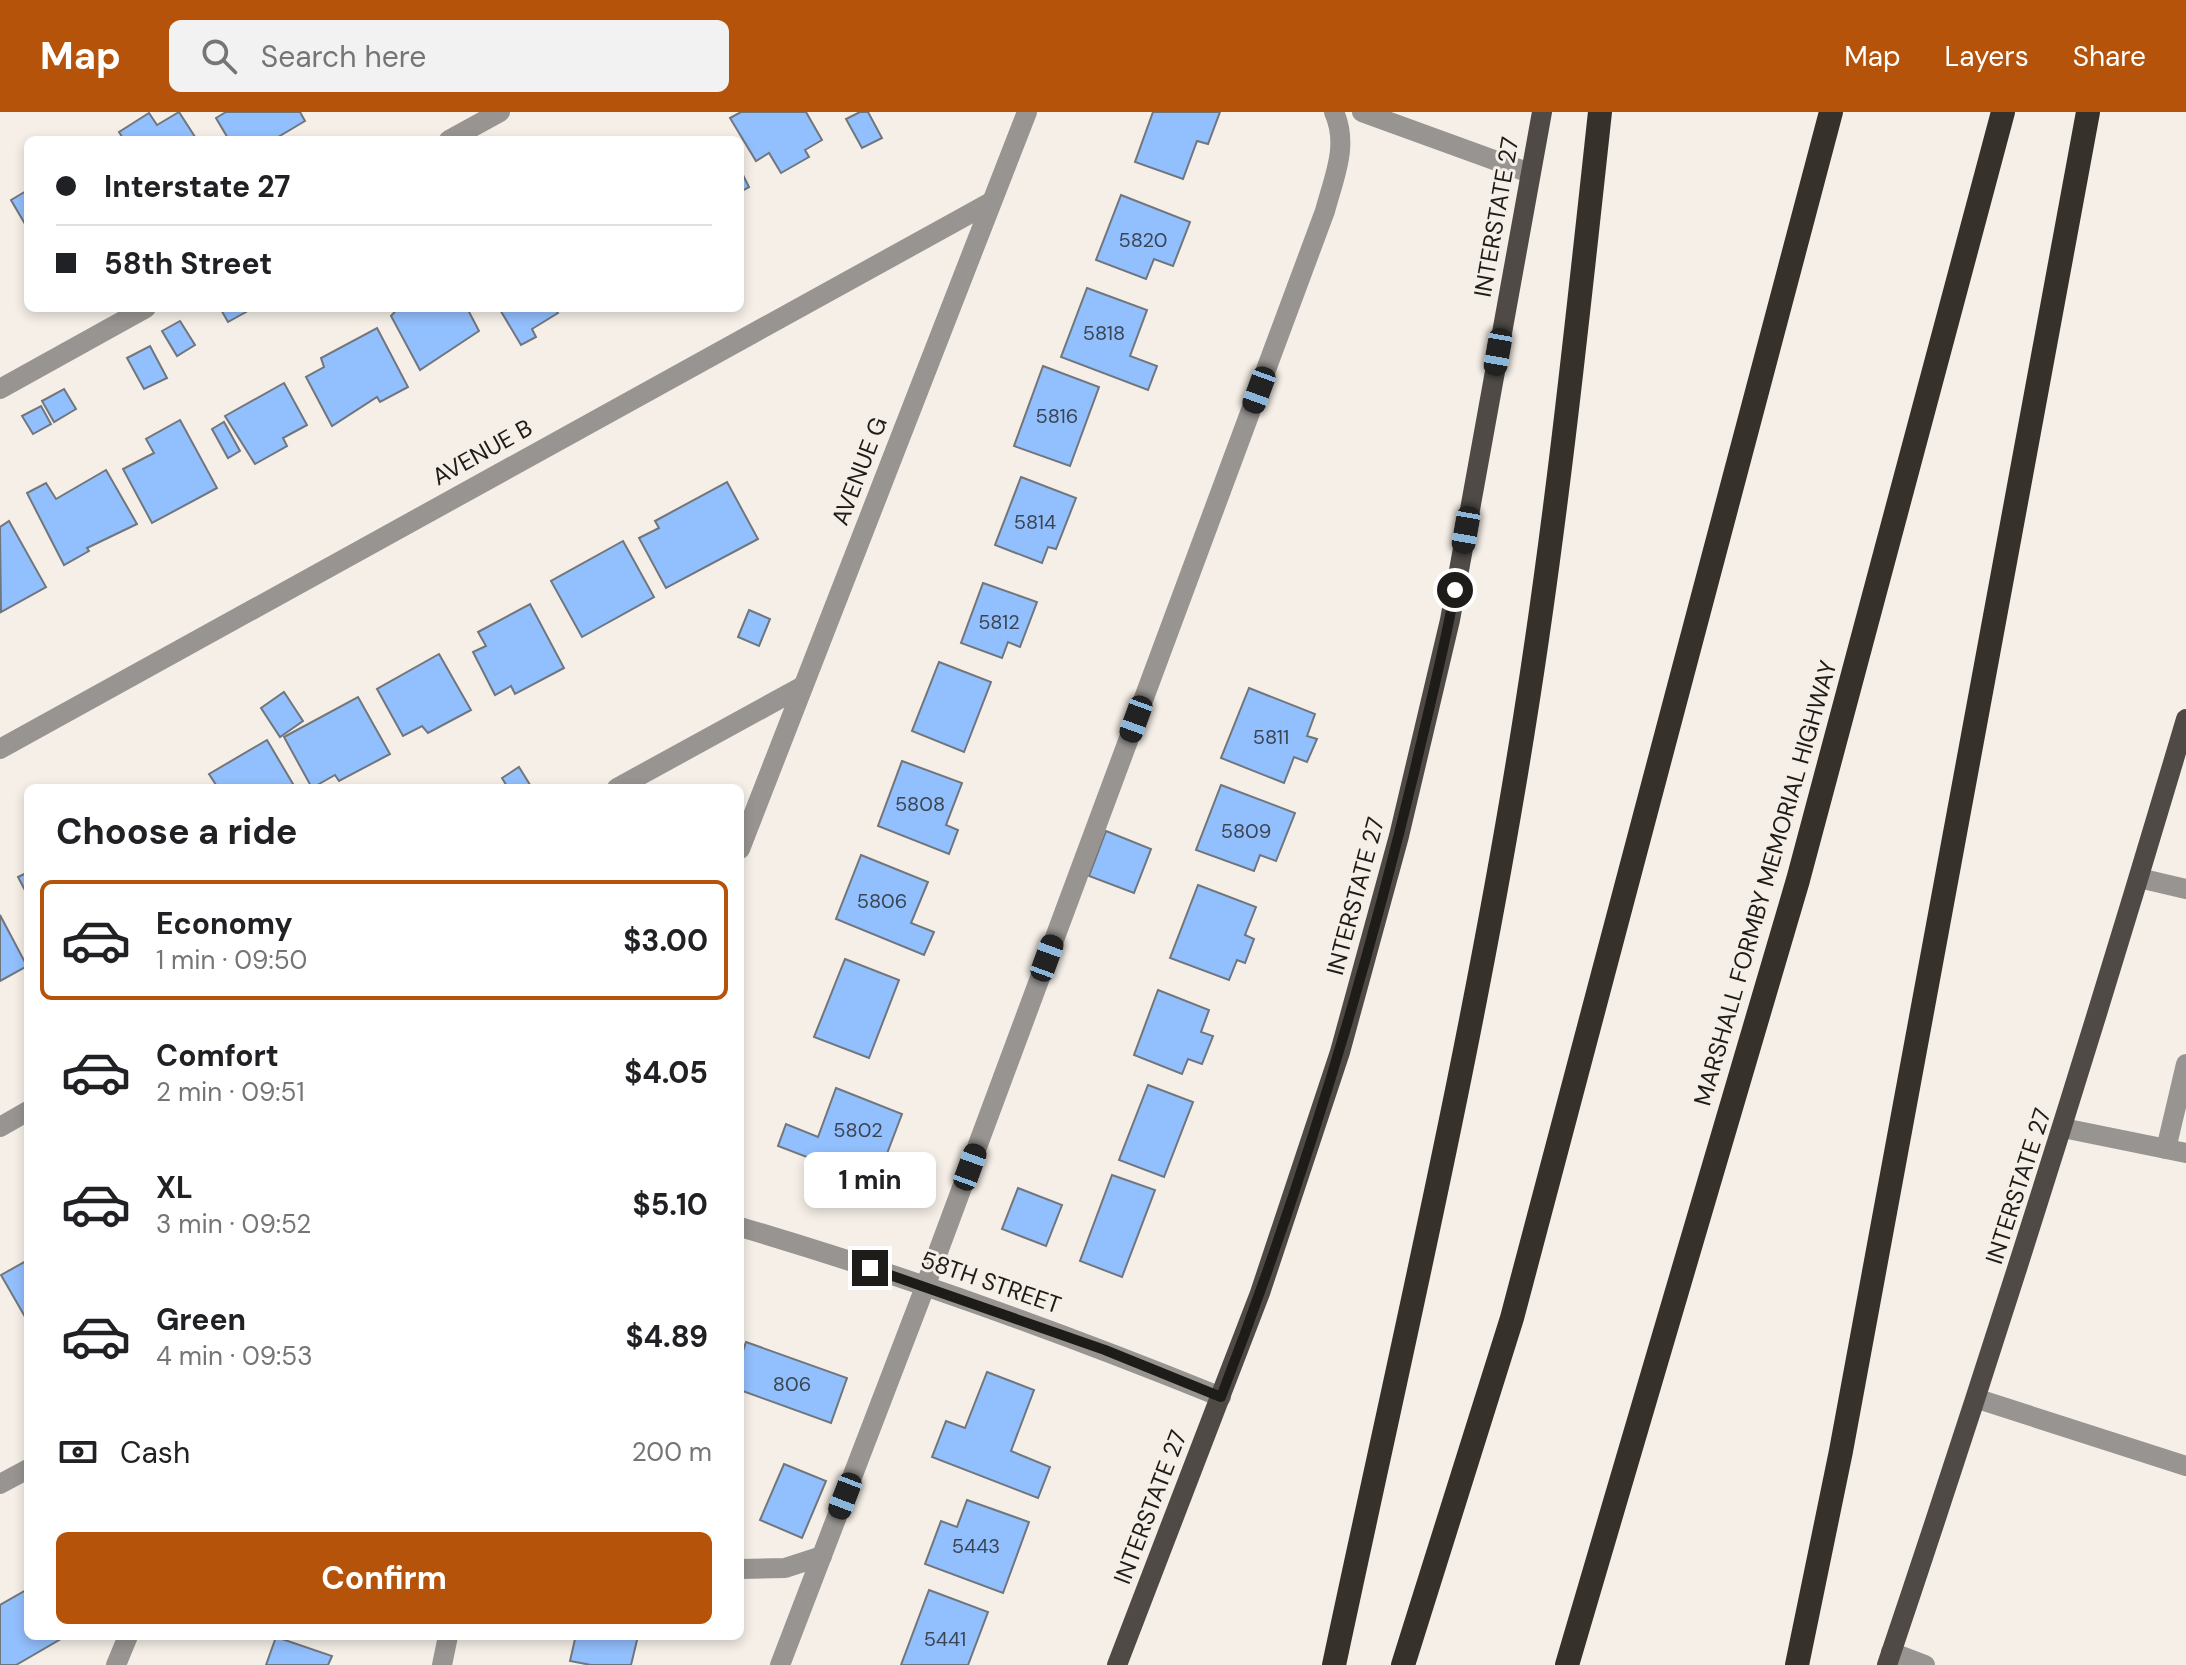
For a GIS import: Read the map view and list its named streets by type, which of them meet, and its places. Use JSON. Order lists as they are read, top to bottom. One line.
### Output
{"streets":{"highway":["MARSHALL FORMBY MEMORIAL HIGHWAY"],"main road":["INTERSTATE 27"],"street":["AVENUE B","AVENUE G","58TH STREET"]},"crossings":[["INTERSTATE 27","58TH STREET"],["AVENUE B","AVENUE G"]],"house_numbers":["5820","5818","5816","5814","5812","5811","5808","5809","5806","5802","806","5443","5441"],"page":{"header":"Map","search":"Search here","nav":["Map","Layers","Share"],"banner":["Interstate 27","58th Street"],"heading":"Choose a ride","list":[{"name":"Economy","note":"1 min · 09:50","value":"$3.00"},{"name":"Comfort","note":"2 min · 09:51","value":"$4.05"},{"name":"XL","note":"3 min · 09:52","value":"$5.10"},{"name":"Green","note":"4 min · 09:53","value":"$4.89"}],"bubble":"1 min","pay":["Cash","200 m"],"buttons":"Confirm"}}
